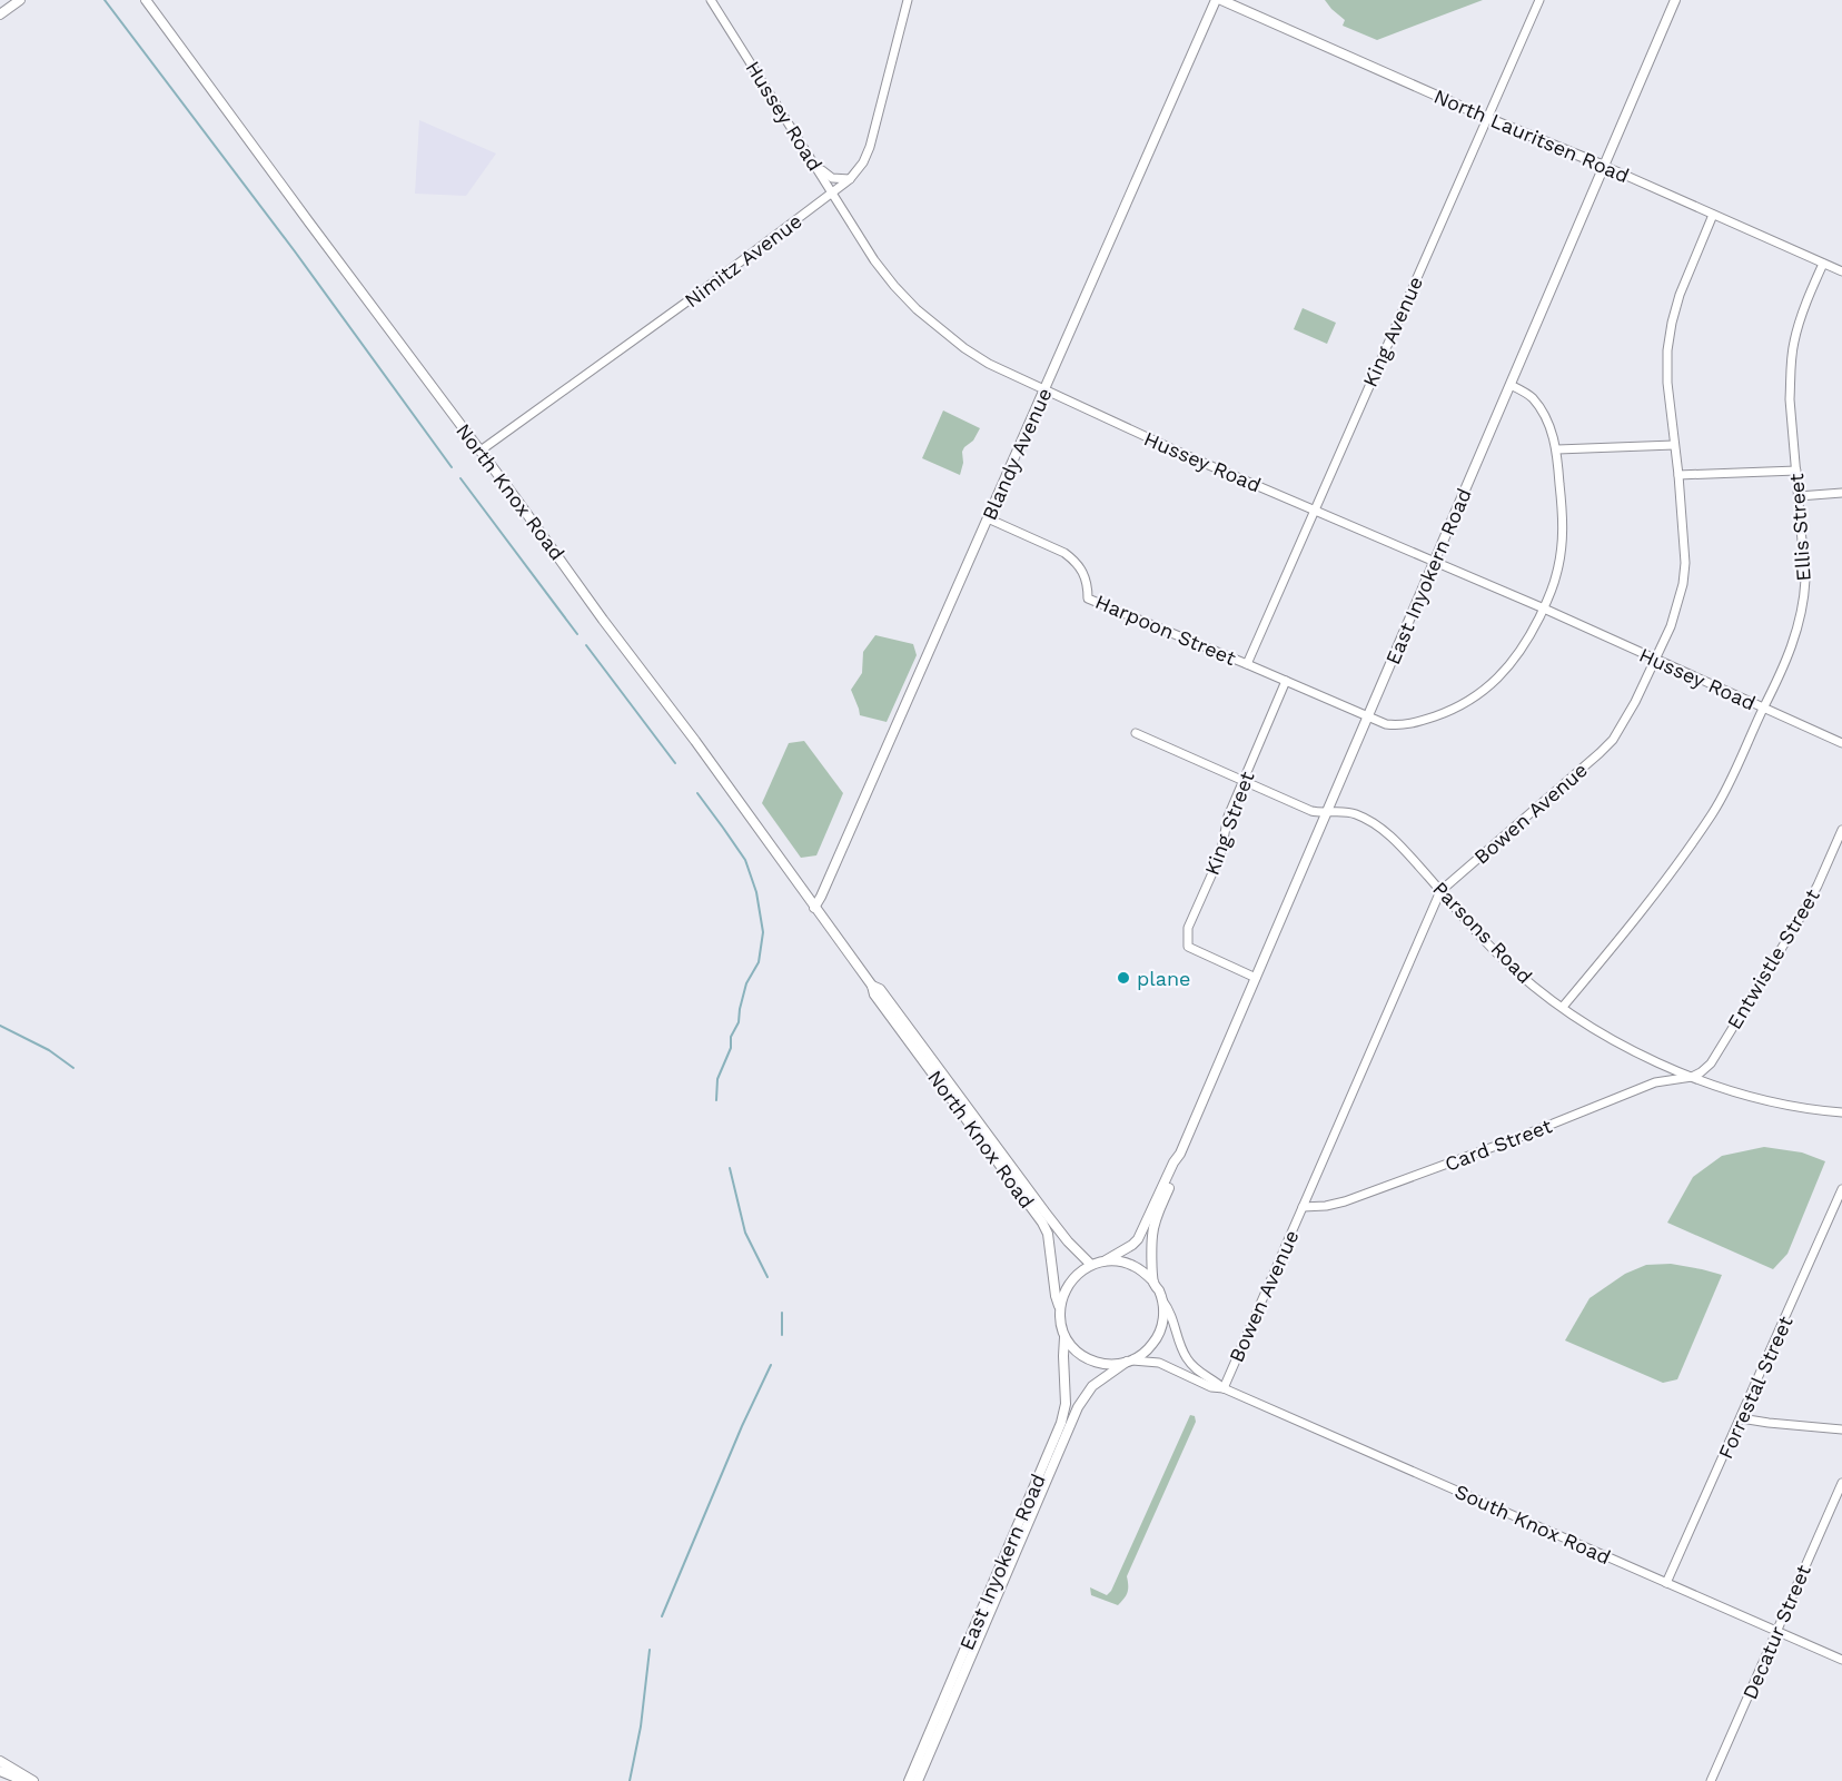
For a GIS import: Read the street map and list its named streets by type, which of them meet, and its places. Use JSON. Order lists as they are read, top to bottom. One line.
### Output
{"streets":{"street":["Hussey Road","North Lauritsen Road","Nimitz Avenue","King Avenue","Blandy Avenue","North Knox Road","Ellis Street","East Inyokern Road","Harpoon Street","Bowen Avenue","King Street","Parsons Road","Entwistle Street","Card Street","Forrestal Street","South Knox Road","Decatur Street"]},"crossings":[["Hussey Road","Nimitz Avenue"],["Hussey Road","King Avenue"],["Hussey Road","Blandy Avenue"],["Hussey Road","Ellis Street"],["Hussey Road","East Inyokern Road"],["Hussey Road","Harpoon Street"],["Hussey Road","Bowen Avenue"],["North Lauritsen Road","King Avenue"],["North Lauritsen Road","Ellis Street"],["North Lauritsen Road","East Inyokern Road"],["North Lauritsen Road","Bowen Avenue"],["Nimitz Avenue","North Knox Road"],["King Avenue","Harpoon Street"],["Blandy Avenue","North Knox Road"],["Blandy Avenue","Harpoon Street"],["North Knox Road","East Inyokern Road"],["North Knox Road","South Knox Road"],["Ellis Street","Parsons Road"],["East Inyokern Road","Harpoon Street"],["East Inyokern Road","King Street"],["East Inyokern Road","Parsons Road"],["East Inyokern Road","South Knox Road"],["Harpoon Street","King Street"],["Bowen Avenue","Parsons Road"],["Bowen Avenue","Card Street"],["Bowen Avenue","South Knox Road"],["King Street","Parsons Road"],["Parsons Road","Entwistle Street"],["Parsons Road","Card Street"],["Entwistle Street","Card Street"],["Forrestal Street","South Knox Road"],["South Knox Road","Decatur Street"]],"places":["plane"]}
